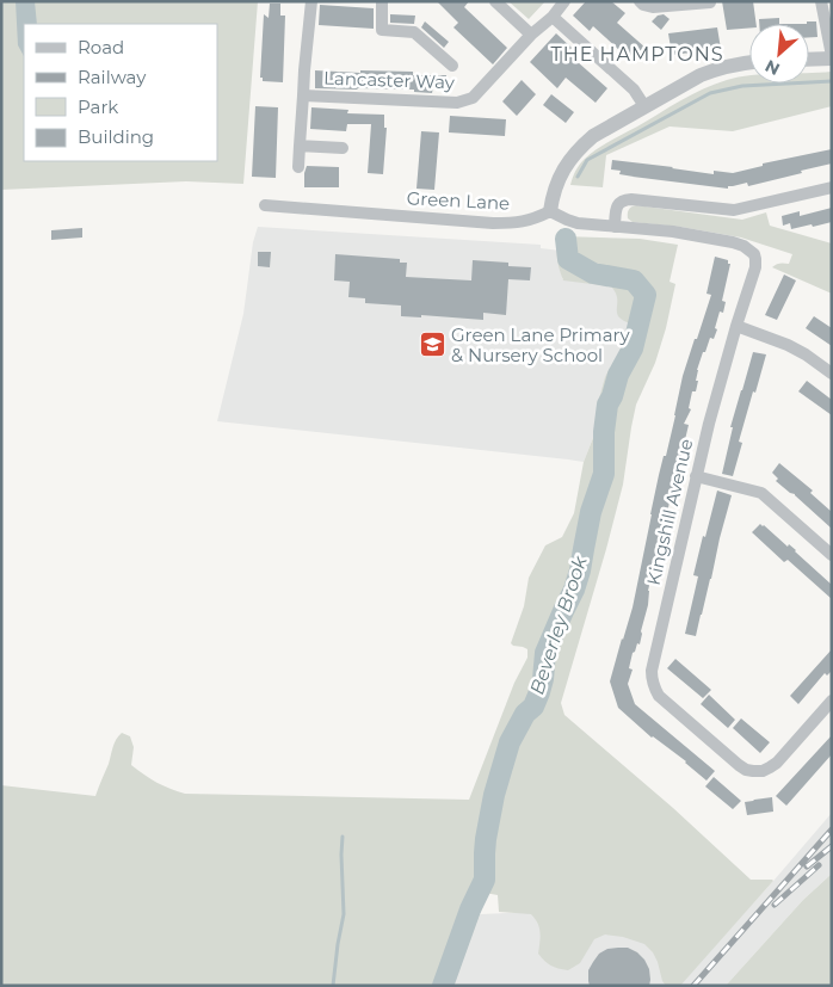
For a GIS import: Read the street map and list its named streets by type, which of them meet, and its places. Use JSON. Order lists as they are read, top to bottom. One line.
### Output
{"streets":{"street":["Lancaster Way","Green Lane","Kingshill Avenue"]},"districts":["THE HAMPTONS"],"water":["Beverley Brook"],"places":{"school or university":["Green Lane Primary & Nursery School"]},"legend":["Road","Railway","Park","Building"],"north":"bottom left"}
